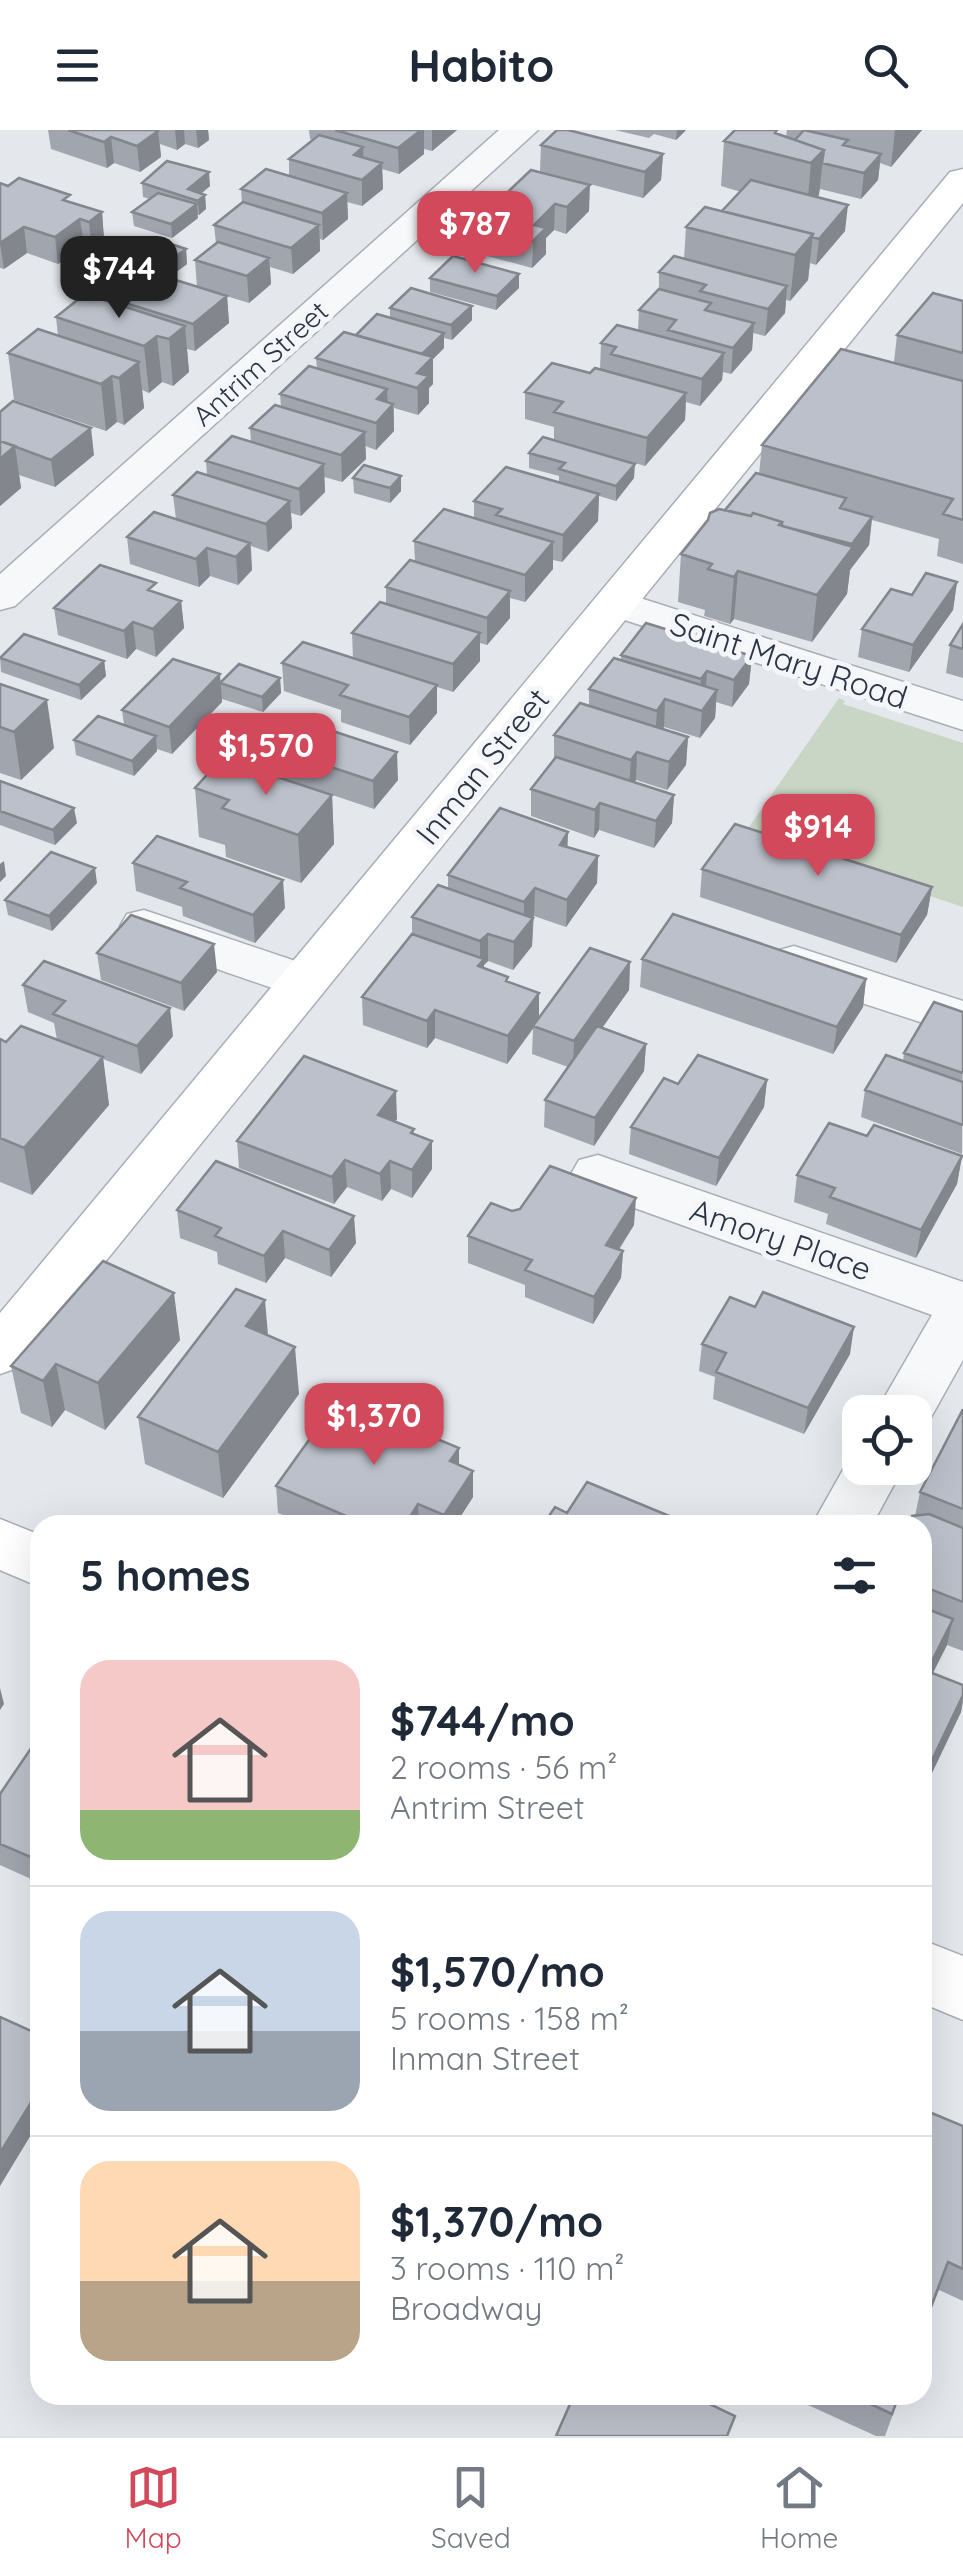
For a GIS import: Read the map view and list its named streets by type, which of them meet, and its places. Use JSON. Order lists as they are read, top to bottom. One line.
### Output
{"streets":{"main road":["Inman Street"],"street":["Antrim Street","Saint Mary Road","Amory Place"]},"crossings":[["Saint Mary Road","Inman Street"]],"page":{"header":"Habito","price":["$787","$744","$1,570","$914","$1,370"],"heading":"5 homes","list":[{"name":"$744/mo","note":"2 rooms · 56 m² · Antrim Street"},{"name":"$1,570/mo","note":"5 rooms · 158 m² · Inman Street"},{"name":"$1,370/mo","note":"3 rooms · 110 m² · Broadway"}],"tabs":["Map","Saved","Home"]}}
